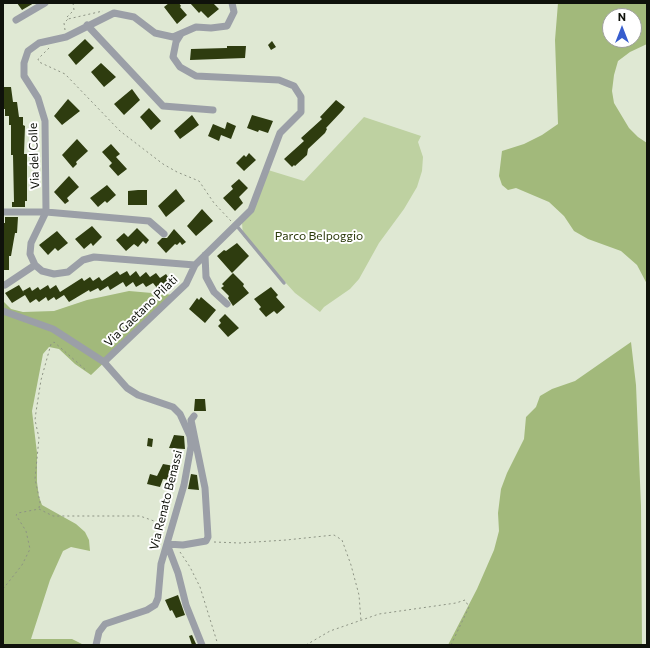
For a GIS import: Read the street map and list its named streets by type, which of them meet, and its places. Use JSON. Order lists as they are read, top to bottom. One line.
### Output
{"streets":{"street":["Via del Colle","Via Gaetano Pilati","Via Renato Benassi"]},"crossings":[["Via del Colle","Via Gaetano Pilati"],["Via Gaetano Pilati","Via Renato Benassi"]],"parks":["Parco Belpoggio"],"north":"top"}
